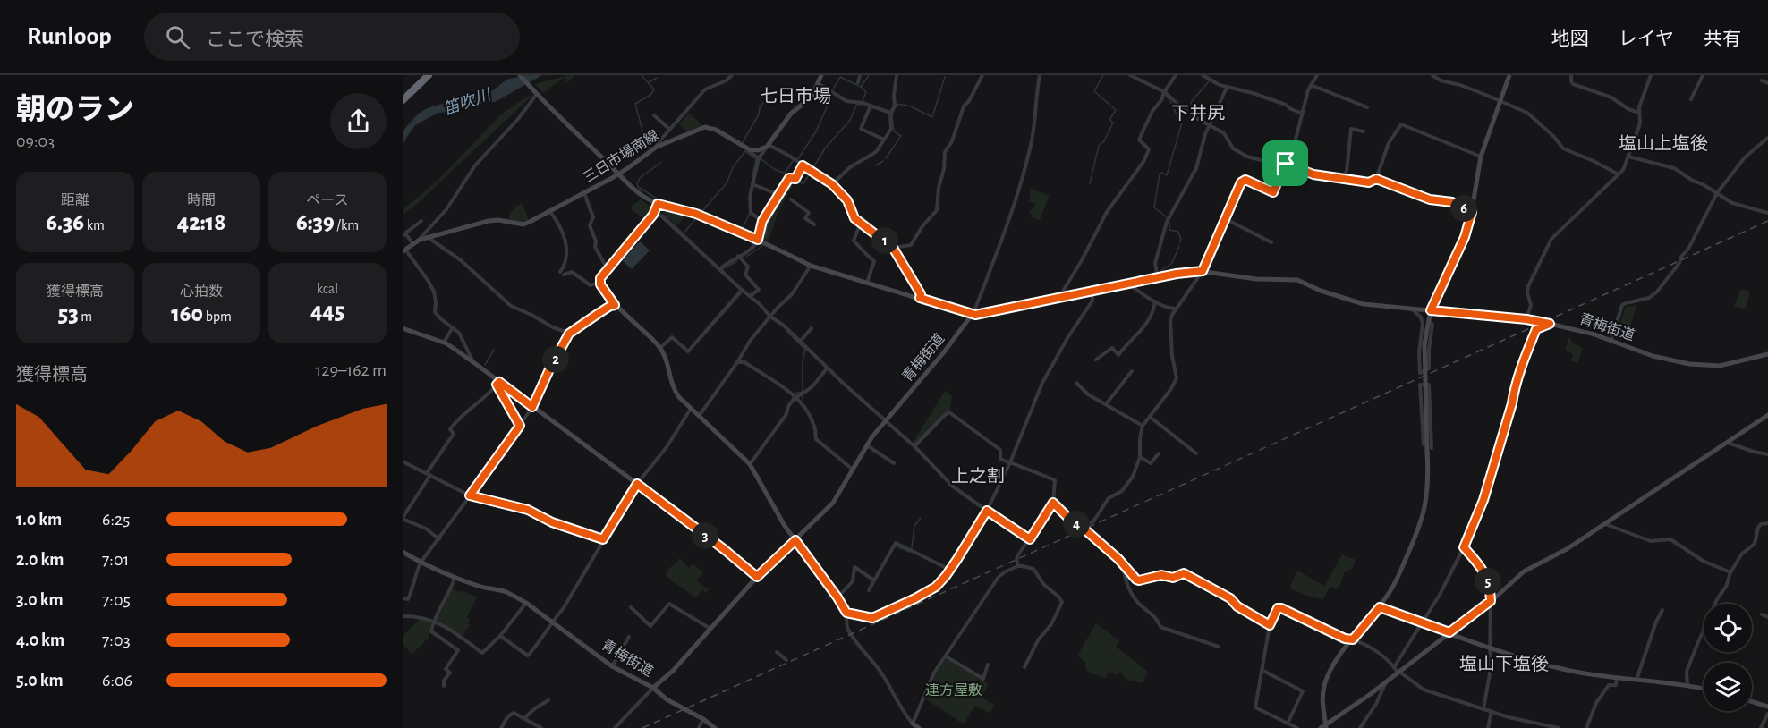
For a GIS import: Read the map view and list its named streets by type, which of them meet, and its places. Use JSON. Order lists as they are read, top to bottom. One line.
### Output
{"streets":{"street":["三日市場南線","青梅街道"]},"districts":["七日市場","下井尻","塩山上塩後","上之割","塩山下塩後"],"water":["笛吹川"],"parks":["連方屋敷"],"page":{"header":"Runloop","search":"ここで検索","nav":["地図","レイヤ","共有"],"heading":["朝のラン","09:03"],"stats":[["距離","6.36 km"],["時間","42:18"],["ペース","6:39 /km"],["獲得標高","53 m"],["心拍数","160 bpm"],["kcal","445"]],"pins":["6","1","2","4","3","5"],"chart":["獲得標高","129–162 m"],"list":[{"name":"1.0 km","note":"6:25"},{"name":"2.0 km","note":"7:01"},{"name":"3.0 km","note":"7:05"},{"name":"4.0 km","note":"7:03"},{"name":"5.0 km","note":"6:06"}]}}
